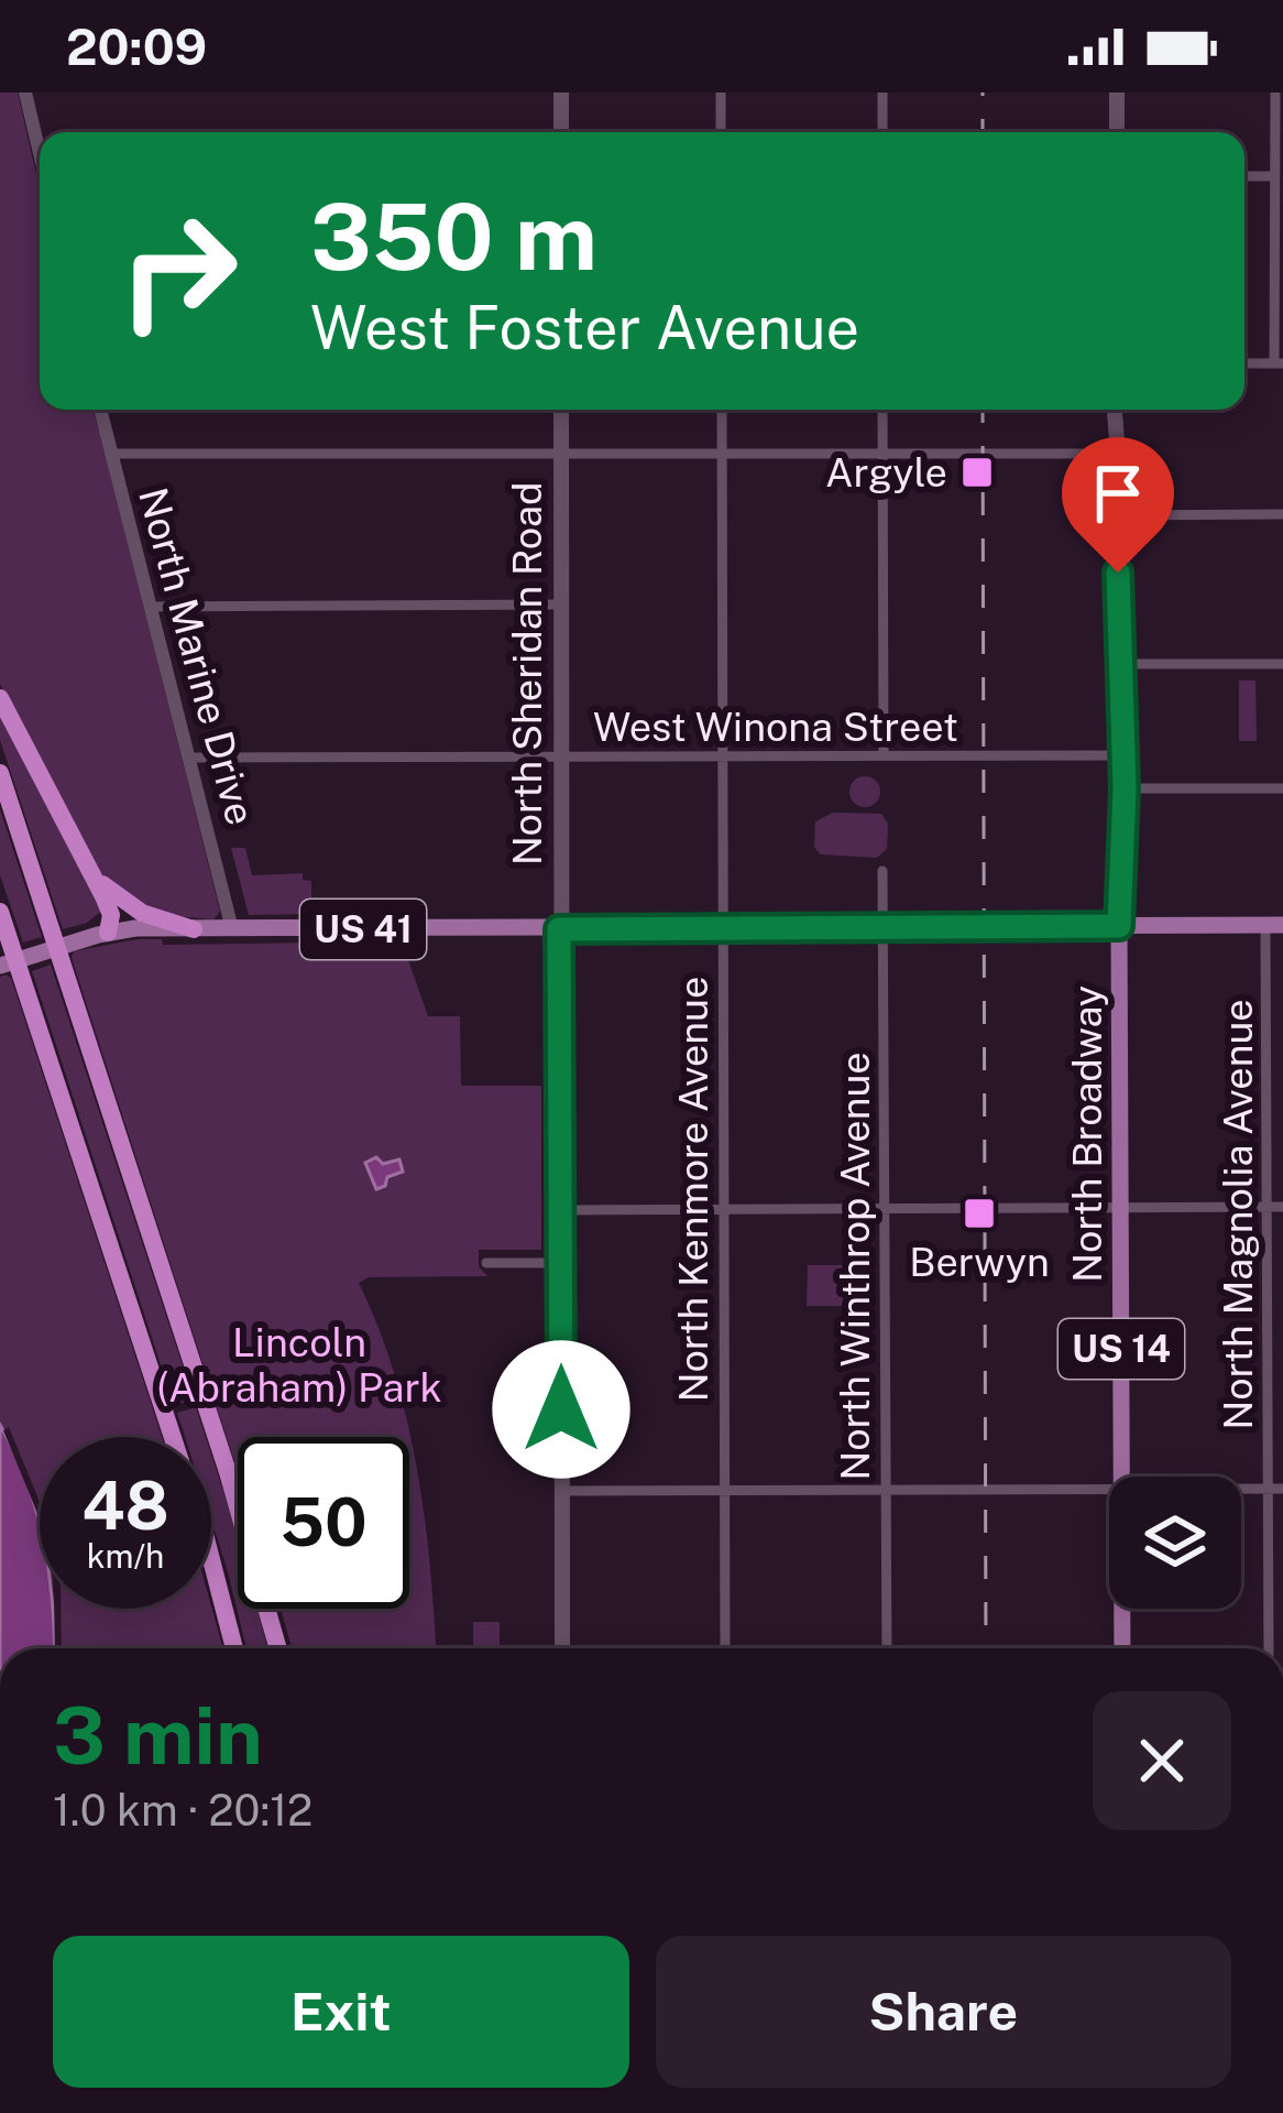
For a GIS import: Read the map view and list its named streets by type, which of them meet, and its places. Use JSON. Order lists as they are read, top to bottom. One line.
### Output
{"streets":{"highway":["US 41"],"main road":["North Sheridan Road","North Broadway","US 14"],"street":["North Marine Drive","West Winona Street","North Kenmore Avenue","North Magnolia Avenue","North Winthrop Avenue"]},"crossings":[["North Marine Drive","West Winona Street"],["North Marine Drive","US 41"],["North Sheridan Road","West Winona Street"],["North Sheridan Road","US 41"],["West Winona Street","North Broadway"],["West Winona Street","North Kenmore Avenue"],["US 41","North Broadway"],["US 41","North Kenmore Avenue"],["US 41","North Magnolia Avenue"],["US 41","North Winthrop Avenue"]],"parks":["Lincoln (Abraham) Park"],"places":{"transit":["Argyle","Berwyn"]},"page":{"status":"20:09","turn":["350 m","West Foster Avenue"],"speed":"48 km/h","limit":"50","heading":["3 min","1.0 km · 20:12"],"buttons":["Exit","Share"]}}
